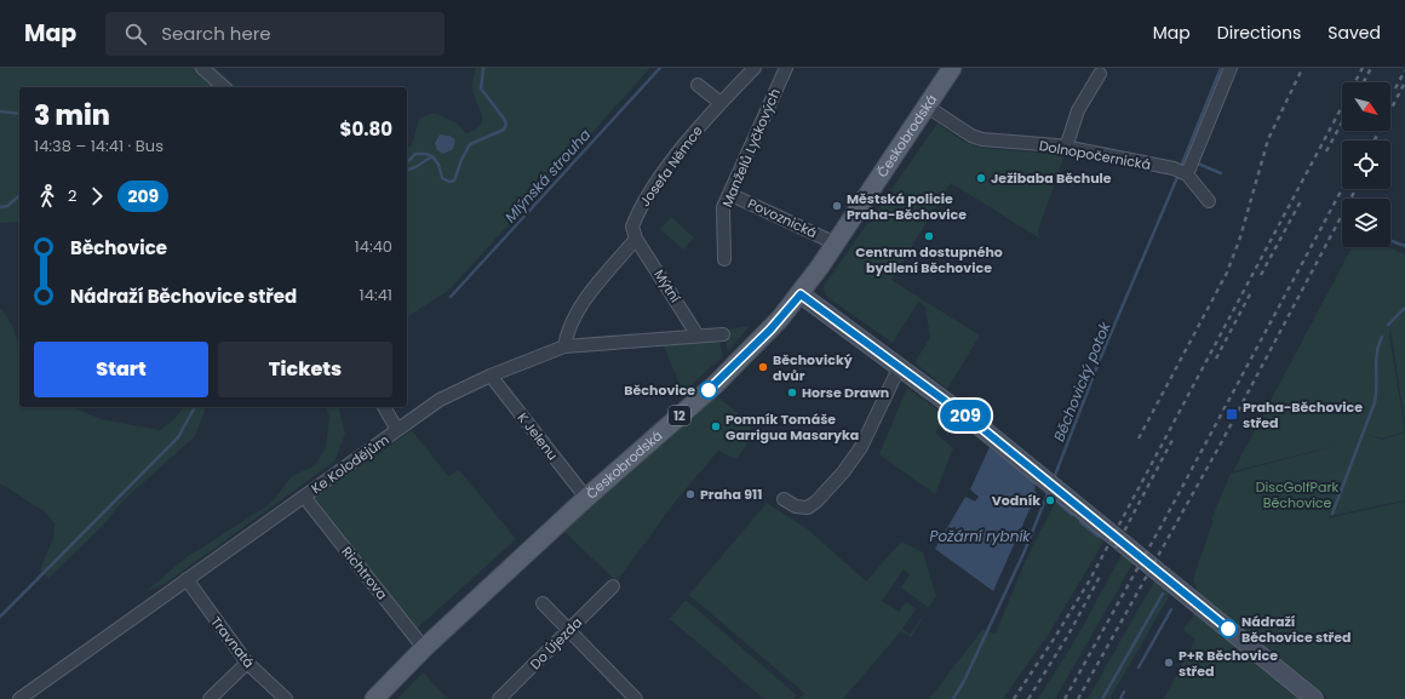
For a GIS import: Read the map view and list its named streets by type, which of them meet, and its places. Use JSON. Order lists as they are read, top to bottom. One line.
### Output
{"streets":{"main road":["Českobrodská","12"],"street":["Manželů Lyčkových","Dolnopočernická","Josefa Němce","Povoznická","Mýtní","K Jelenu","Ke Kolodějům","Richtrova","Travnatá","Do Újezda"]},"crossings":[["Českobrodská","Dolnopočernická"],["Českobrodská","Povoznická"],["Českobrodská","K Jelenu"],["Českobrodská","Richtrova"],["Manželů Lyčkových","Povoznická"],["Josefa Němce","Mýtní"],["Mýtní","Ke Kolodějům"],["K Jelenu","Ke Kolodějům"],["Ke Kolodějům","Richtrova"],["Ke Kolodějům","Travnatá"]],"water":["Mlýnská strouha","Běchovický potok","Požární rybník"],"parks":["DiscGolfPark Běchovice"],"places":{"other":["Ježibaba Běchule","Městská policie Praha-Běchovice","Centrum dostupného bydlení Běchovice","Běchovický dvůr","Běchovice","Horse Drawn","Pomník Tomáše Garrigua Masaryka","Praha 911","Vodník","Nádraží Běchovice střed","P+R Běchovice střed"],"transit":["Praha-Běchovice střed"]},"lines":["bus line 209"],"north":"bottom right","page":{"header":"Map","search":"Search here","nav":["Map","Directions","Saved"],"on_map":"209","heading":["3 min","14:38 – 14:41 · Bus","$0.80"],"legs":["2","209"],"list":[{"name":"Běchovice","value":"14:40"},{"name":"Nádraží Běchovice střed","value":"14:41"}],"buttons":["Start","Tickets"]}}
